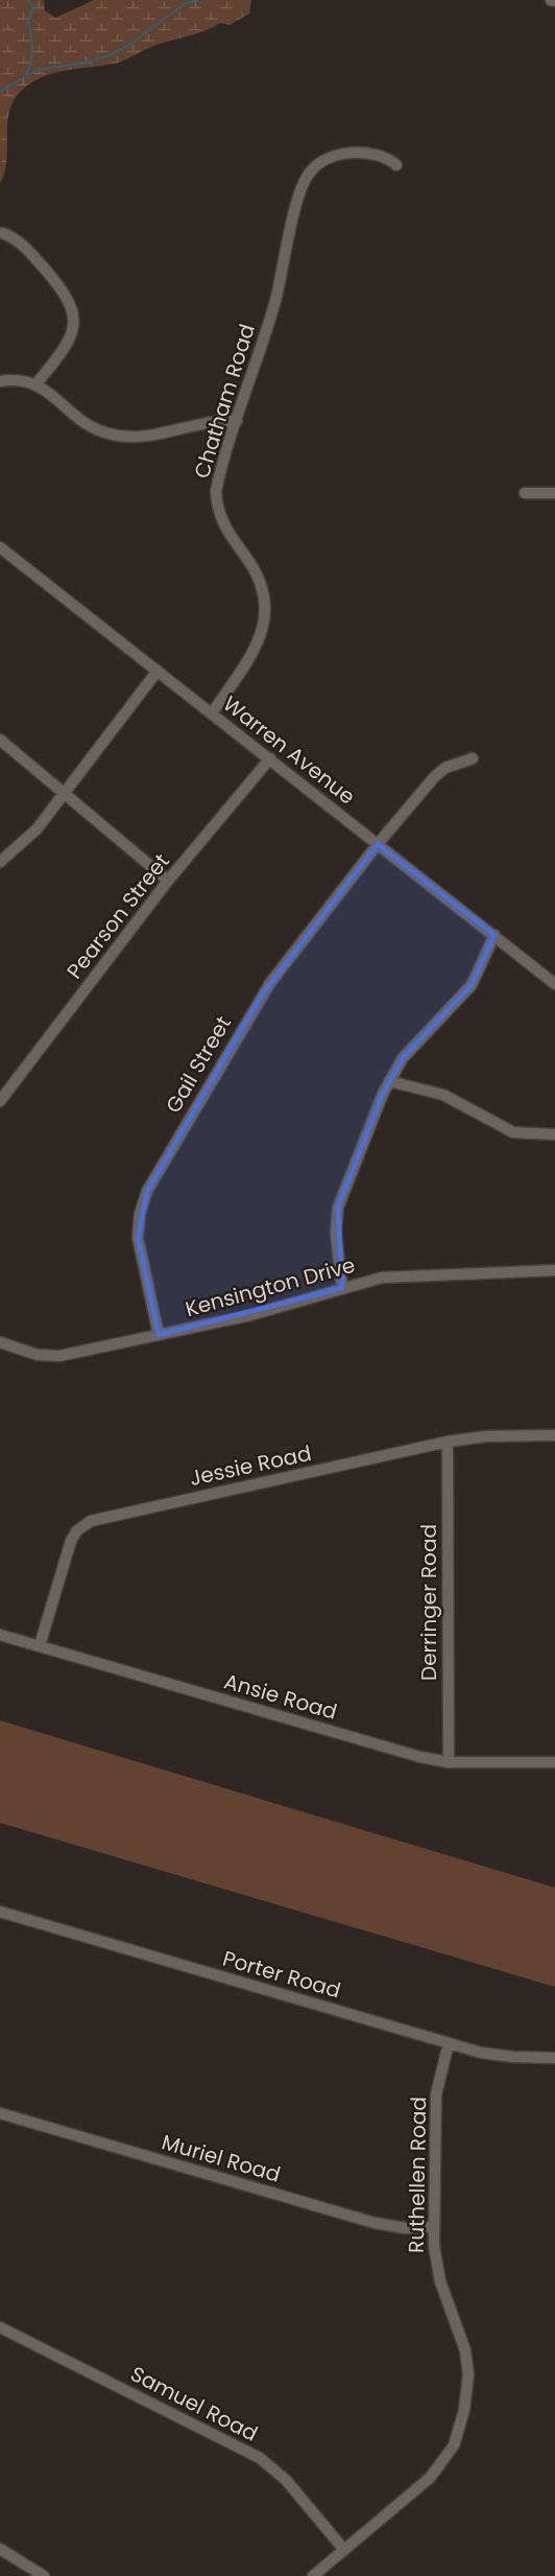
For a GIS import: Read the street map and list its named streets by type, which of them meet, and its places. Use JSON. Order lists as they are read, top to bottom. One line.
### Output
{"streets":{"street":["Chatham Road","Warren Avenue","Pearson Street","Gail Street","Kensington Drive","Jessie Road","Derringer Road","Ansie Road","Porter Road","Muriel Road","Ruthellen Road","Samuel Road"]},"crossings":[["Chatham Road","Warren Avenue"],["Warren Avenue","Pearson Street"],["Warren Avenue","Gail Street"],["Gail Street","Kensington Drive"],["Jessie Road","Derringer Road"],["Jessie Road","Ansie Road"],["Derringer Road","Ansie Road"],["Porter Road","Ruthellen Road"],["Muriel Road","Ruthellen Road"],["Ruthellen Road","Samuel Road"]]}
